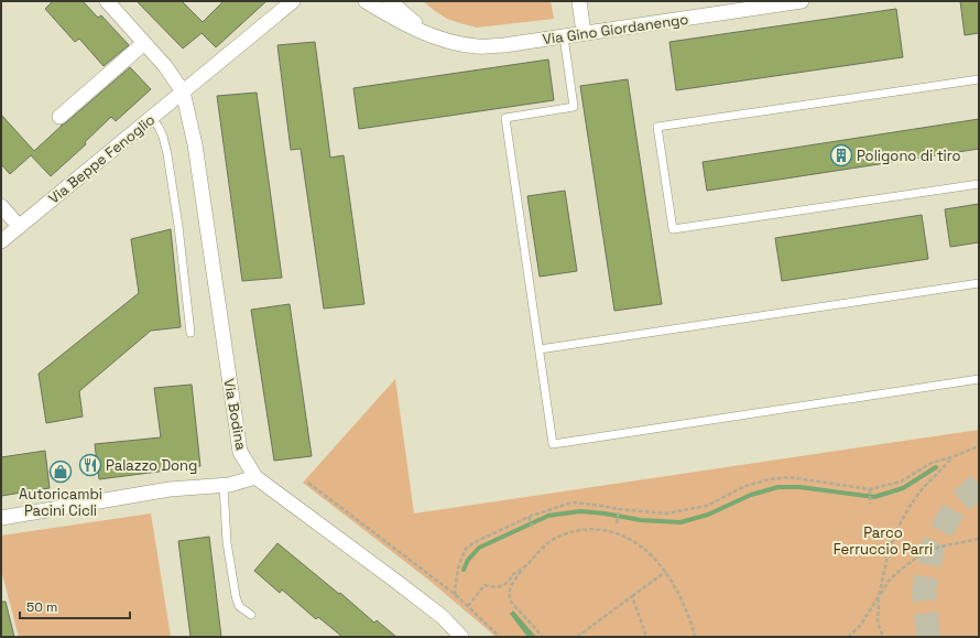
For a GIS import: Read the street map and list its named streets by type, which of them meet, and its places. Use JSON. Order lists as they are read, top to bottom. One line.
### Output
{"streets":{"street":["Via Gino Giordanengo","Via Beppe Fenoglio","Via Bodina"]},"crossings":[["Via Beppe Fenoglio","Via Bodina"]],"parks":["Parco Ferruccio Parri"],"places":{"building":["Poligono di tiro"],"restaurant":["Palazzo Dong"],"shop":["Autoricambi Pacini Cicli"]},"scale_bar":"50 m"}
